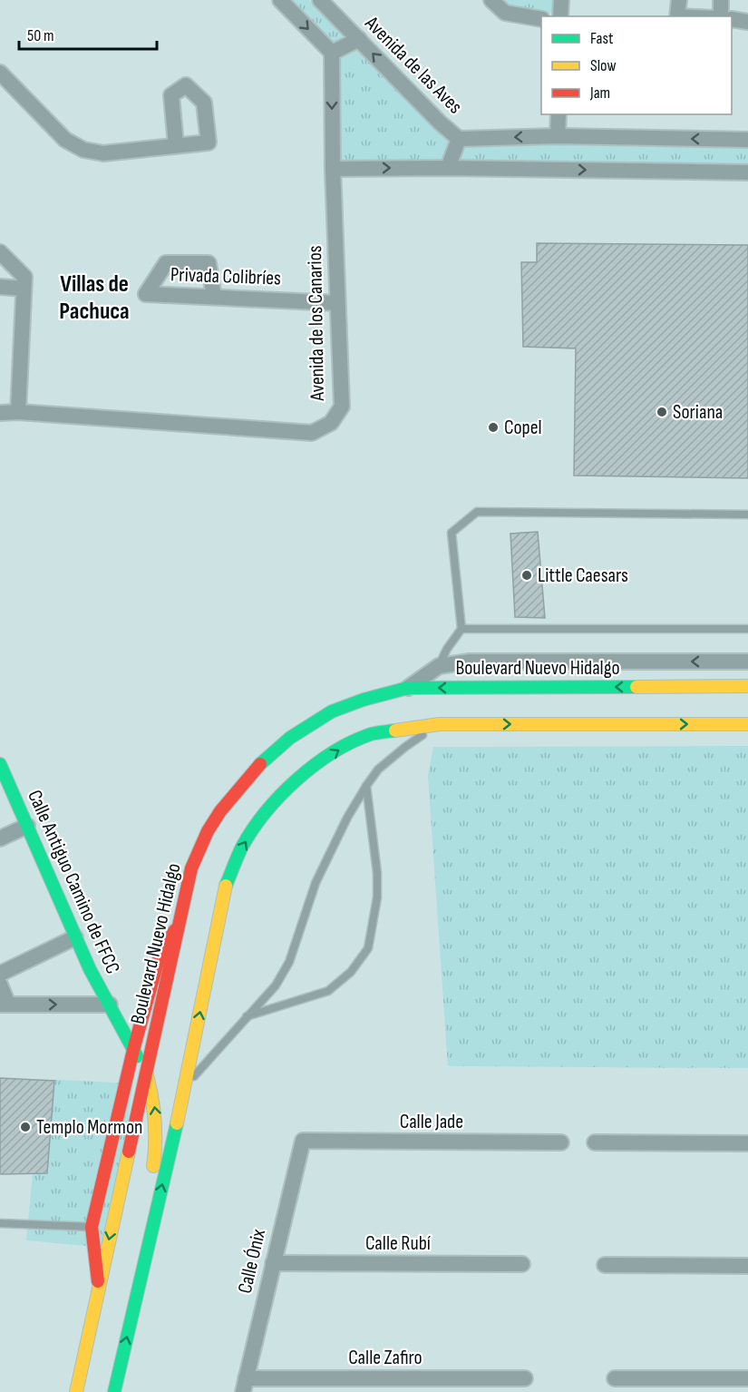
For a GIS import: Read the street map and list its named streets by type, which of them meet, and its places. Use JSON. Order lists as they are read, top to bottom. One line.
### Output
{"streets":{"main road":["Boulevard Nuevo Hidalgo","Calle Antiguo Camino de FFCC"],"street":["Avenida de las Aves","Privada Colibríes","Avenida de los Canarios","Calle Jade","Calle Rubí","Calle Ónix","Calle Zafiro"]},"crossings":[["Privada Colibríes","Avenida de los Canarios"],["Boulevard Nuevo Hidalgo","Calle Antiguo Camino de FFCC"],["Calle Jade","Calle Ónix"],["Calle Rubí","Calle Ónix"],["Calle Ónix","Calle Zafiro"]],"districts":["Villas de Pachuca"],"places":["Soriana","Copel","Little Caesars","Templo Mormon"],"legend":["Fast","Slow","Jam"],"scale_bar":"50 m"}
